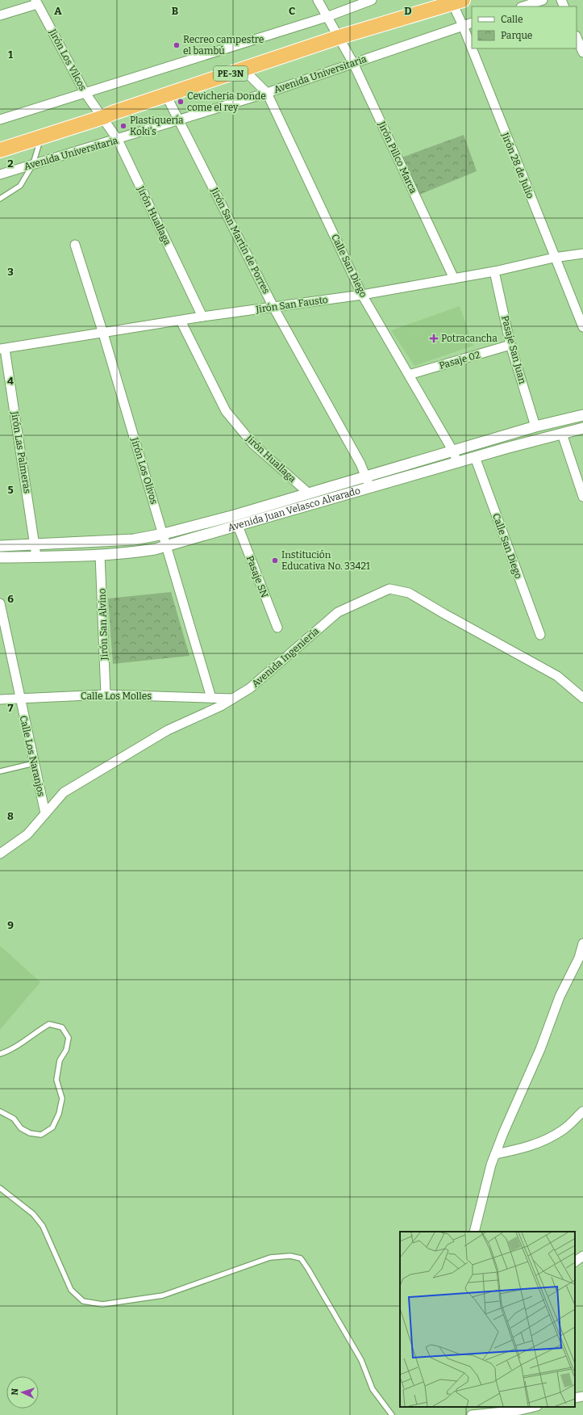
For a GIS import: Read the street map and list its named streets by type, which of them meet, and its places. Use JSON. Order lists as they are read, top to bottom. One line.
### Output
{"streets":{"highway":["PE-3N"],"street":["Jirón Los Vilcos","Avenida Universitaria","Jirón Pillco Marca","Jirón 28 de Julio","Jirón Huallaga","Jirón San Martín de Porres","Calle San Diego","Jirón San Fausto","Pasaje San Juan","Pasaje 02","Jirón Las Palmeras","Jirón Los Olivos","Avenida Juan Velasco Alvarado","Pasaje SN","Jirón San Alvino","Avenida Ingeniería","Calle Los Molles","Calle Los Naranjos"]},"crossings":[["Jirón Los Vilcos","PE-3N"],["Jirón Los Vilcos","Jirón Huallaga"],["PE-3N","Jirón Pillco Marca"],["PE-3N","Jirón 28 de Julio"],["PE-3N","Jirón Huallaga"],["PE-3N","Jirón San Martín de Porres"],["PE-3N","Calle San Diego"],["Avenida Universitaria","Jirón Pillco Marca"],["Avenida Universitaria","Jirón 28 de Julio"],["Avenida Universitaria","Jirón Huallaga"],["Avenida Universitaria","Jirón San Martín de Porres"],["Avenida Universitaria","Calle San Diego"],["Jirón Pillco Marca","Jirón San Fausto"],["Jirón 28 de Julio","Jirón San Fausto"],["Jirón Huallaga","Jirón San Fausto"],["Jirón Huallaga","Avenida Juan Velasco Alvarado"],["Jirón San Martín de Porres","Jirón San Fausto"],["Jirón San Martín de Porres","Avenida Juan Velasco Alvarado"],["Calle San Diego","Jirón San Fausto"],["Calle San Diego","Pasaje 02"],["Calle San Diego","Avenida Juan Velasco Alvarado"],["Jirón San Fausto","Pasaje San Juan"],["Jirón San Fausto","Jirón Las Palmeras"],["Jirón San Fausto","Jirón Los Olivos"],["Pasaje San Juan","Pasaje 02"],["Pasaje San Juan","Avenida Juan Velasco Alvarado"],["Jirón Las Palmeras","Avenida Juan Velasco Alvarado"],["Jirón Los Olivos","Avenida Juan Velasco Alvarado"],["Jirón Los Olivos","Calle Los Molles"],["Avenida Juan Velasco Alvarado","Pasaje SN"],["Avenida Juan Velasco Alvarado","Jirón San Alvino"],["Jirón San Alvino","Calle Los Molles"],["Avenida Ingeniería","Calle Los Molles"],["Avenida Ingeniería","Calle Los Naranjos"],["Calle Los Molles","Calle Los Naranjos"]],"places":{"other":["Recreo campestre el bambú","Cevicheria Donde come el rey","Plastiquería Koki's","Institución Educativa No. 33421"],"health":["Potracancha"]},"legend":["Calle","Parque"],"north":"left","grid":{"columns":["A","B","C","D"],"rows":["1","2","3","4","5","6","7","8","9"]}}
